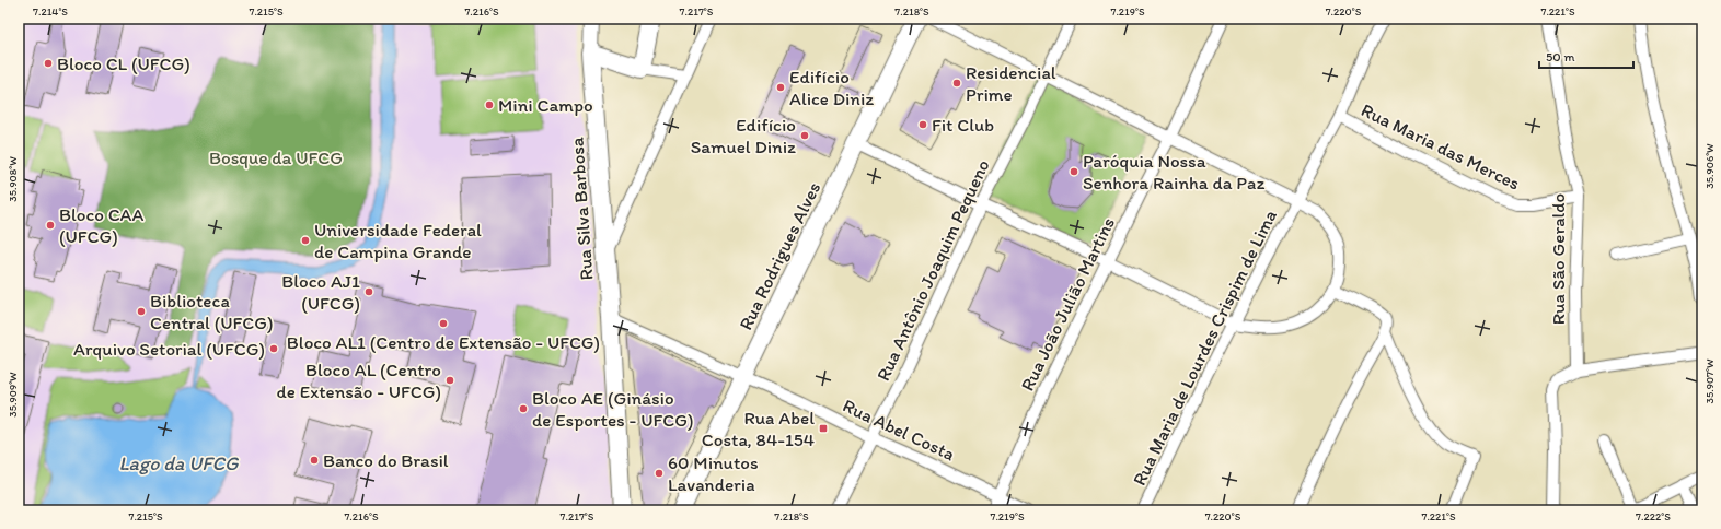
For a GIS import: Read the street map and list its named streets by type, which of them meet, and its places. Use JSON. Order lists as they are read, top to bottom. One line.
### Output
{"streets":{"main road":["Rua Silva Barbosa","Rua Rodrigues Alves"],"street":["Rua Maria das Merces","Rua São Geraldo","Rua Antônio Joaquim Pequeno","Rua João Julião Martins","Rua Maria de Lourdes Crispim de Lima","Rua Abel Costa"]},"crossings":[["Rua Maria das Merces","Rua São Geraldo"],["Rua Maria das Merces","Rua Maria de Lourdes Crispim de Lima"],["Rua Silva Barbosa","Rua Abel Costa"],["Rua Rodrigues Alves","Rua Abel Costa"],["Rua Antônio Joaquim Pequeno","Rua Abel Costa"],["Rua João Julião Martins","Rua Abel Costa"]],"water":["Lago da UFCG"],"parks":["Bosque da UFCG"],"places":{"other":["Bloco CL (UFCG)","Residencial Prime","Edifício Alice Diniz","Mini Campo","Fit Club","Edifício Samuel Diniz","Paróquia Nossa Senhora Rainha da Paz","Bloco CAA (UFCG)","Universidade Federal de Campina Grande","Bloco AJ1 (UFCG)","Biblioteca Central (UFCG)","Bloco AL1 (Centro de Extensão - UFCG)","Arquivo Setorial (UFCG)","Bloco AL (Centro de Extensão - UFCG)","Bloco AE (Ginásio de Esportes - UFCG)","Banco do Brasil","60 Minutos Lavanderia"],"transit":["Rua Abel Costa, 84-154"]},"scale_bar":"50 m","coordinates":["7.214°S","7.215°S","7.216°S","7.217°S","7.218°S","7.219°S","7.220°S","7.221°S","35.906°W","35.908°W","35.907°W","35.909°W","7.222°S"]}
